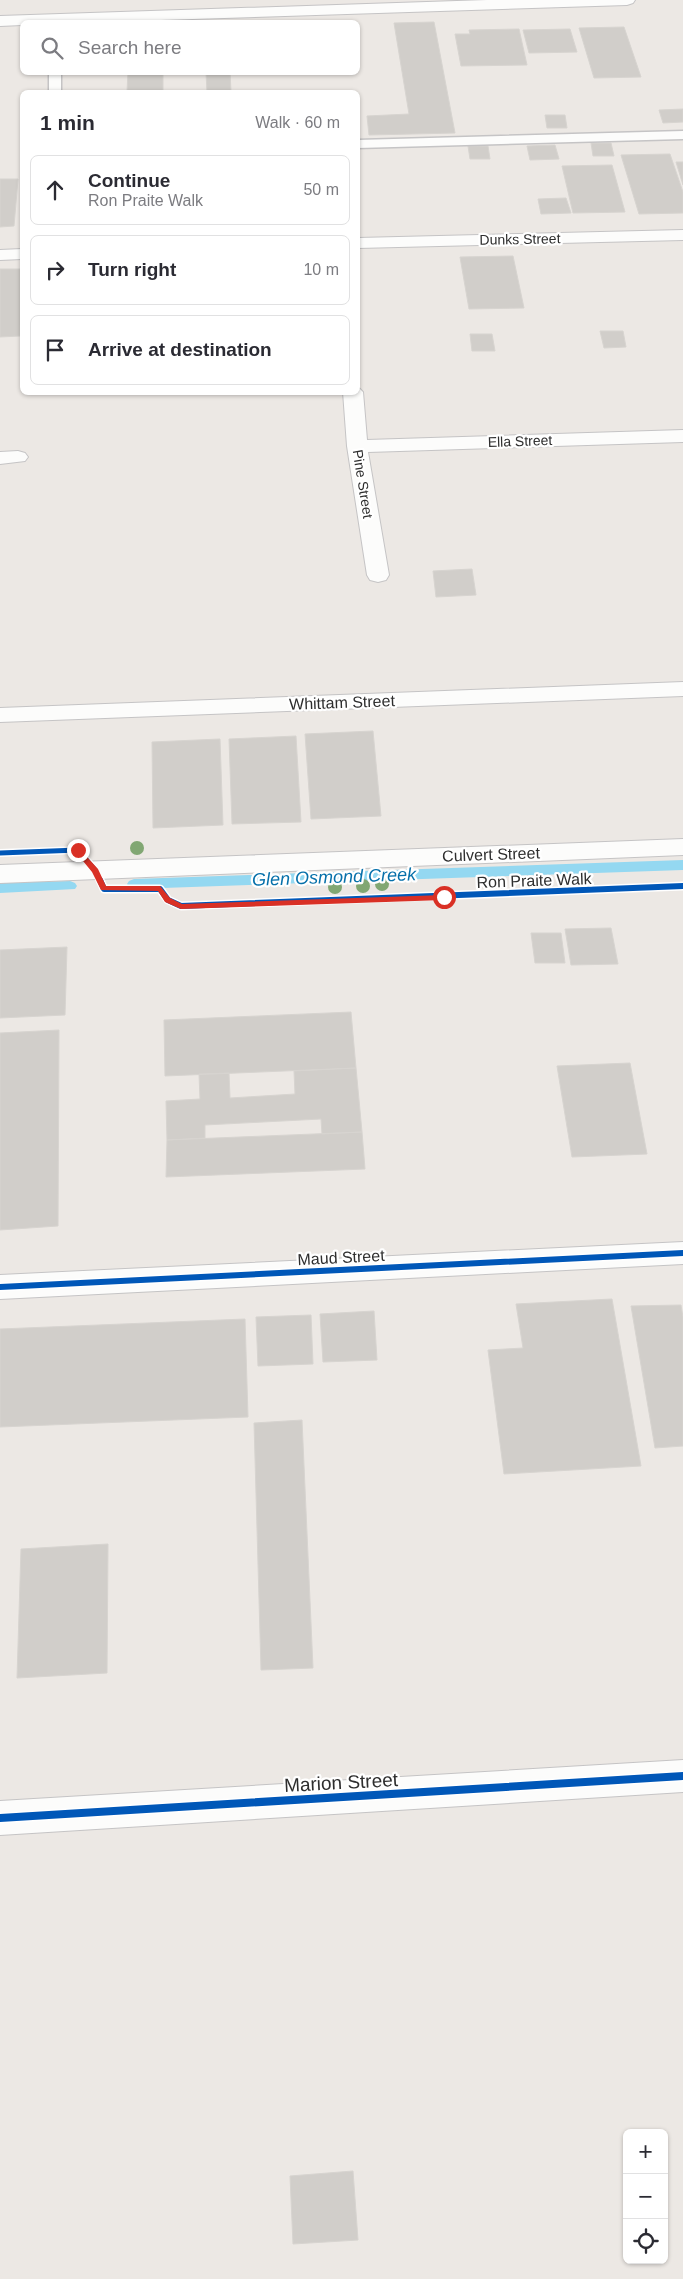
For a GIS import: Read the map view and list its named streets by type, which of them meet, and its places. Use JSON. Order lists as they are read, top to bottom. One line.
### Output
{"streets":{"street":["Dunks Street","Ella Street","Pine Street","Whittam Street","Culvert Street","Maud Street","Marion Street"],"cycle path":["Ron Praite Walk"]},"crossings":[["Ella Street","Pine Street"]],"water":["Glen Osmond Creek"],"page":{"search":"Search here","heading":["1 min","Walk · 60 m"],"list":[["Continue","Ron Praite Walk","50 m"],["Turn right","10 m"],"Arrive at destination"],"map_buttons":["+","−"]}}
